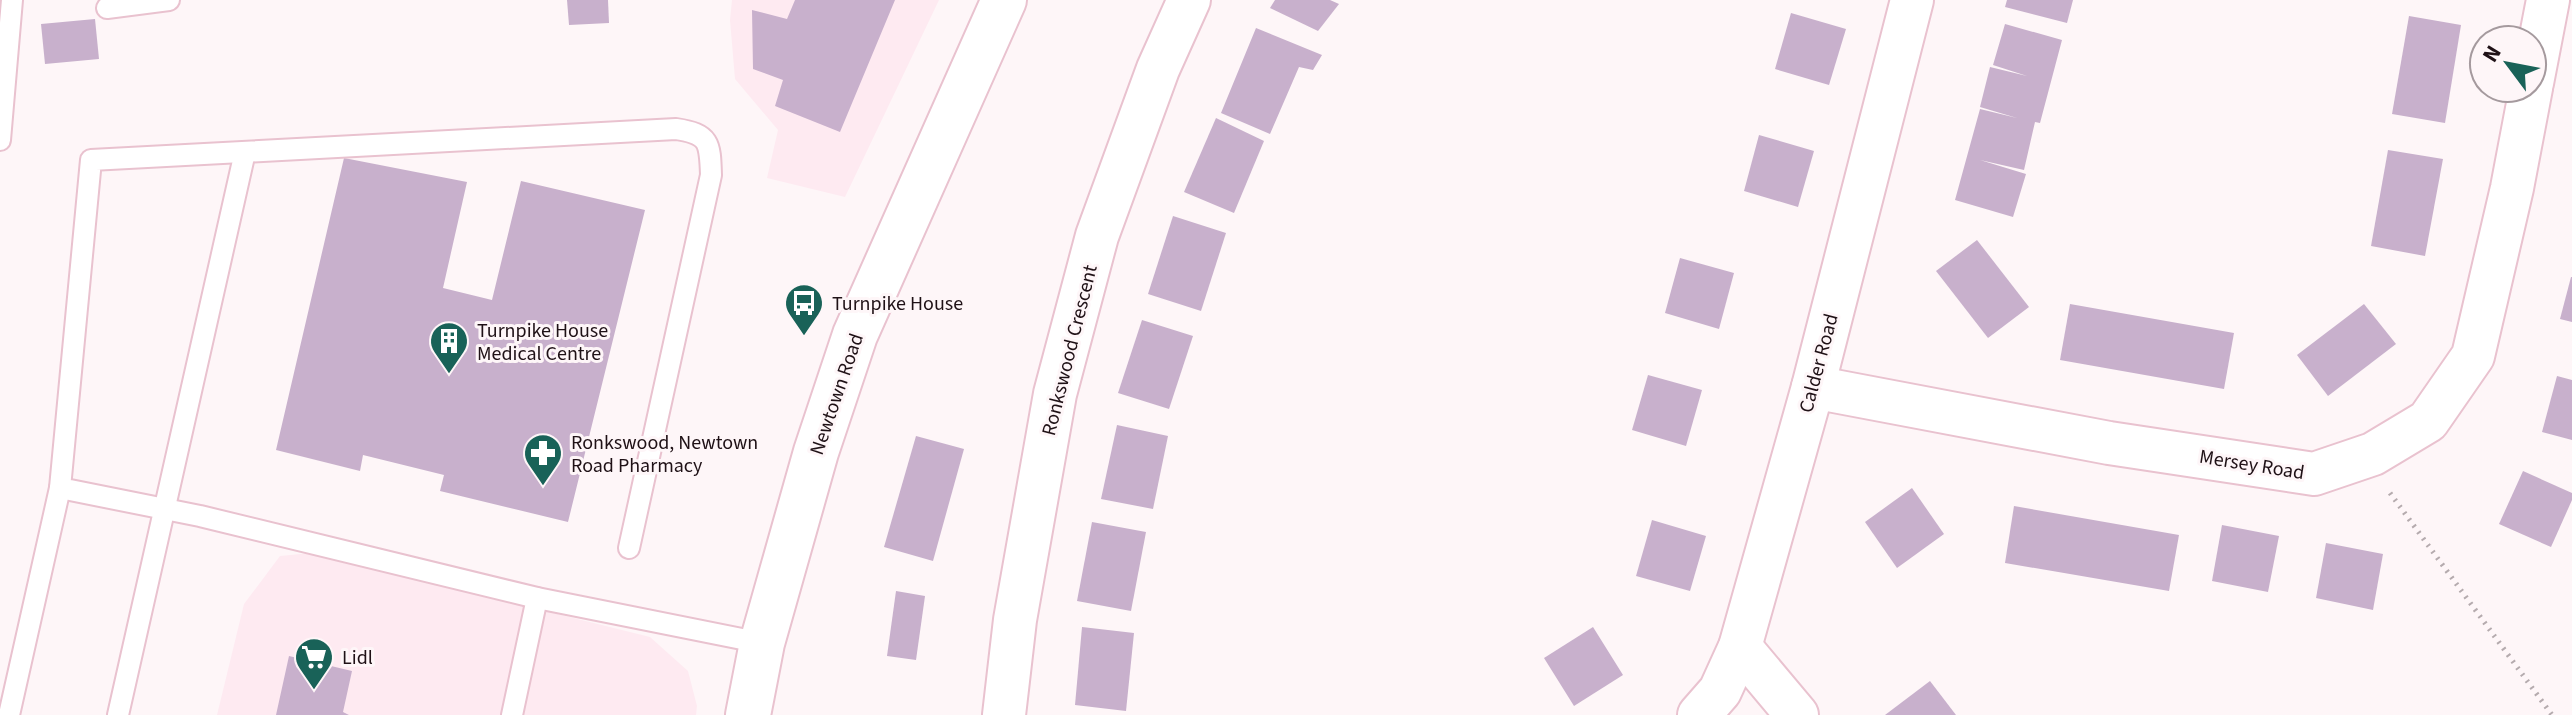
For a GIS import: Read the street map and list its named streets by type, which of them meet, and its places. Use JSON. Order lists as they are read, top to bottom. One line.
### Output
{"streets":{"main road":["Newtown Road"],"street":["Ronkswood Crescent","Calder Road","Mersey Road"]},"crossings":[["Calder Road","Mersey Road"]],"places":{"bus stop":["Turnpike House"],"building":["Turnpike House Medical Centre"],"pharmacy":["Ronkswood, Newtown Road Pharmacy"],"supermarket":["Lidl"]},"north":"top left"}
